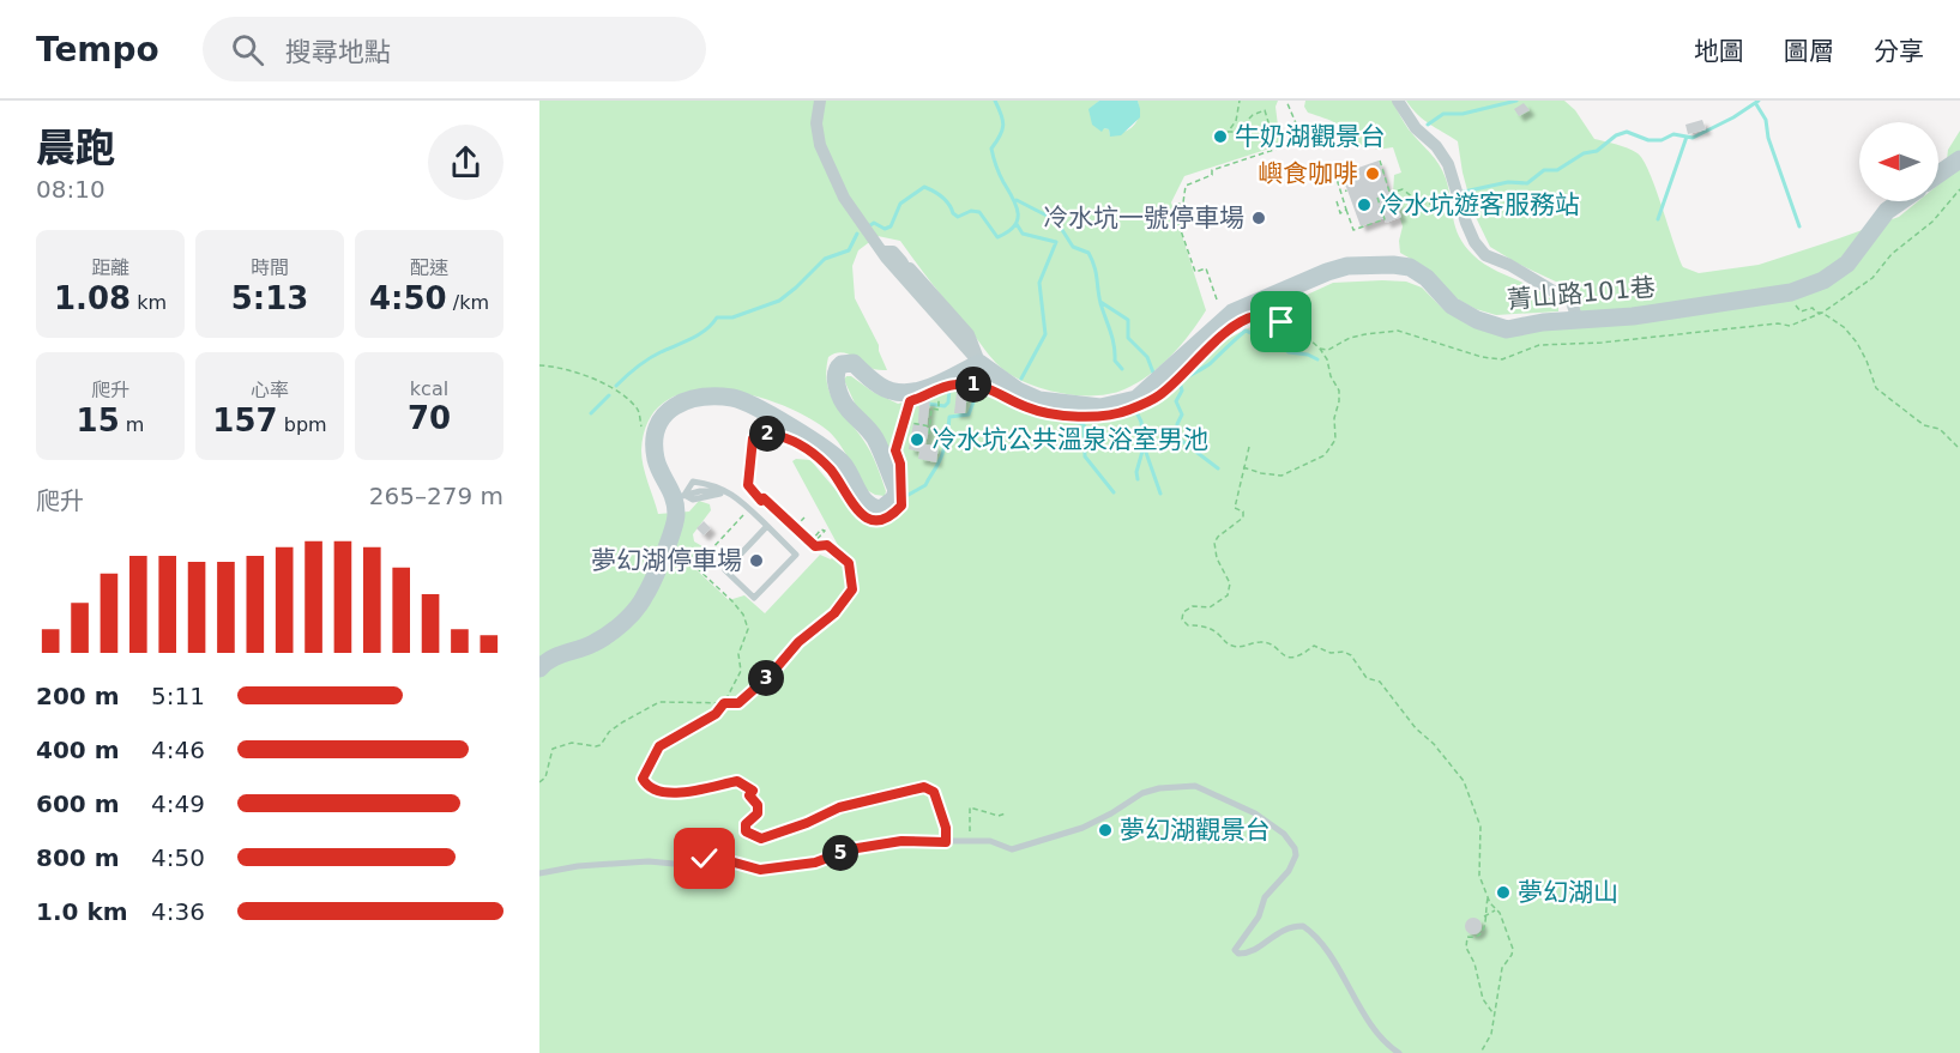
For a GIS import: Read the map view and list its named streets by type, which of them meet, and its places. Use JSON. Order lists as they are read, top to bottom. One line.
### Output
{"streets":{"street":["菁山路101巷"]},"places":["牛奶湖觀景台","嶼食咖啡","冷水坑遊客服務站","冷水坑一號停車場","冷水坑公共溫泉浴室男池","夢幻湖停車場","夢幻湖觀景台","夢幻湖山"],"north":"left","page":{"header":"Tempo","search":"搜尋地點","nav":["地圖","圖層","分享"],"heading":["晨跑","08:10"],"stats":[["距離","1.08 km"],["時間","5:13"],["配速","4:50 /km"],["爬升","15 m"],["心率","157 bpm"],["kcal","70"]],"pins":["1","2","3","5"],"chart":["爬升","265–279 m"],"list":[{"name":"200 m","note":"5:11"},{"name":"400 m","note":"4:46"},{"name":"600 m","note":"4:49"},{"name":"800 m","note":"4:50"},{"name":"1.0 km","note":"4:36"}]}}
